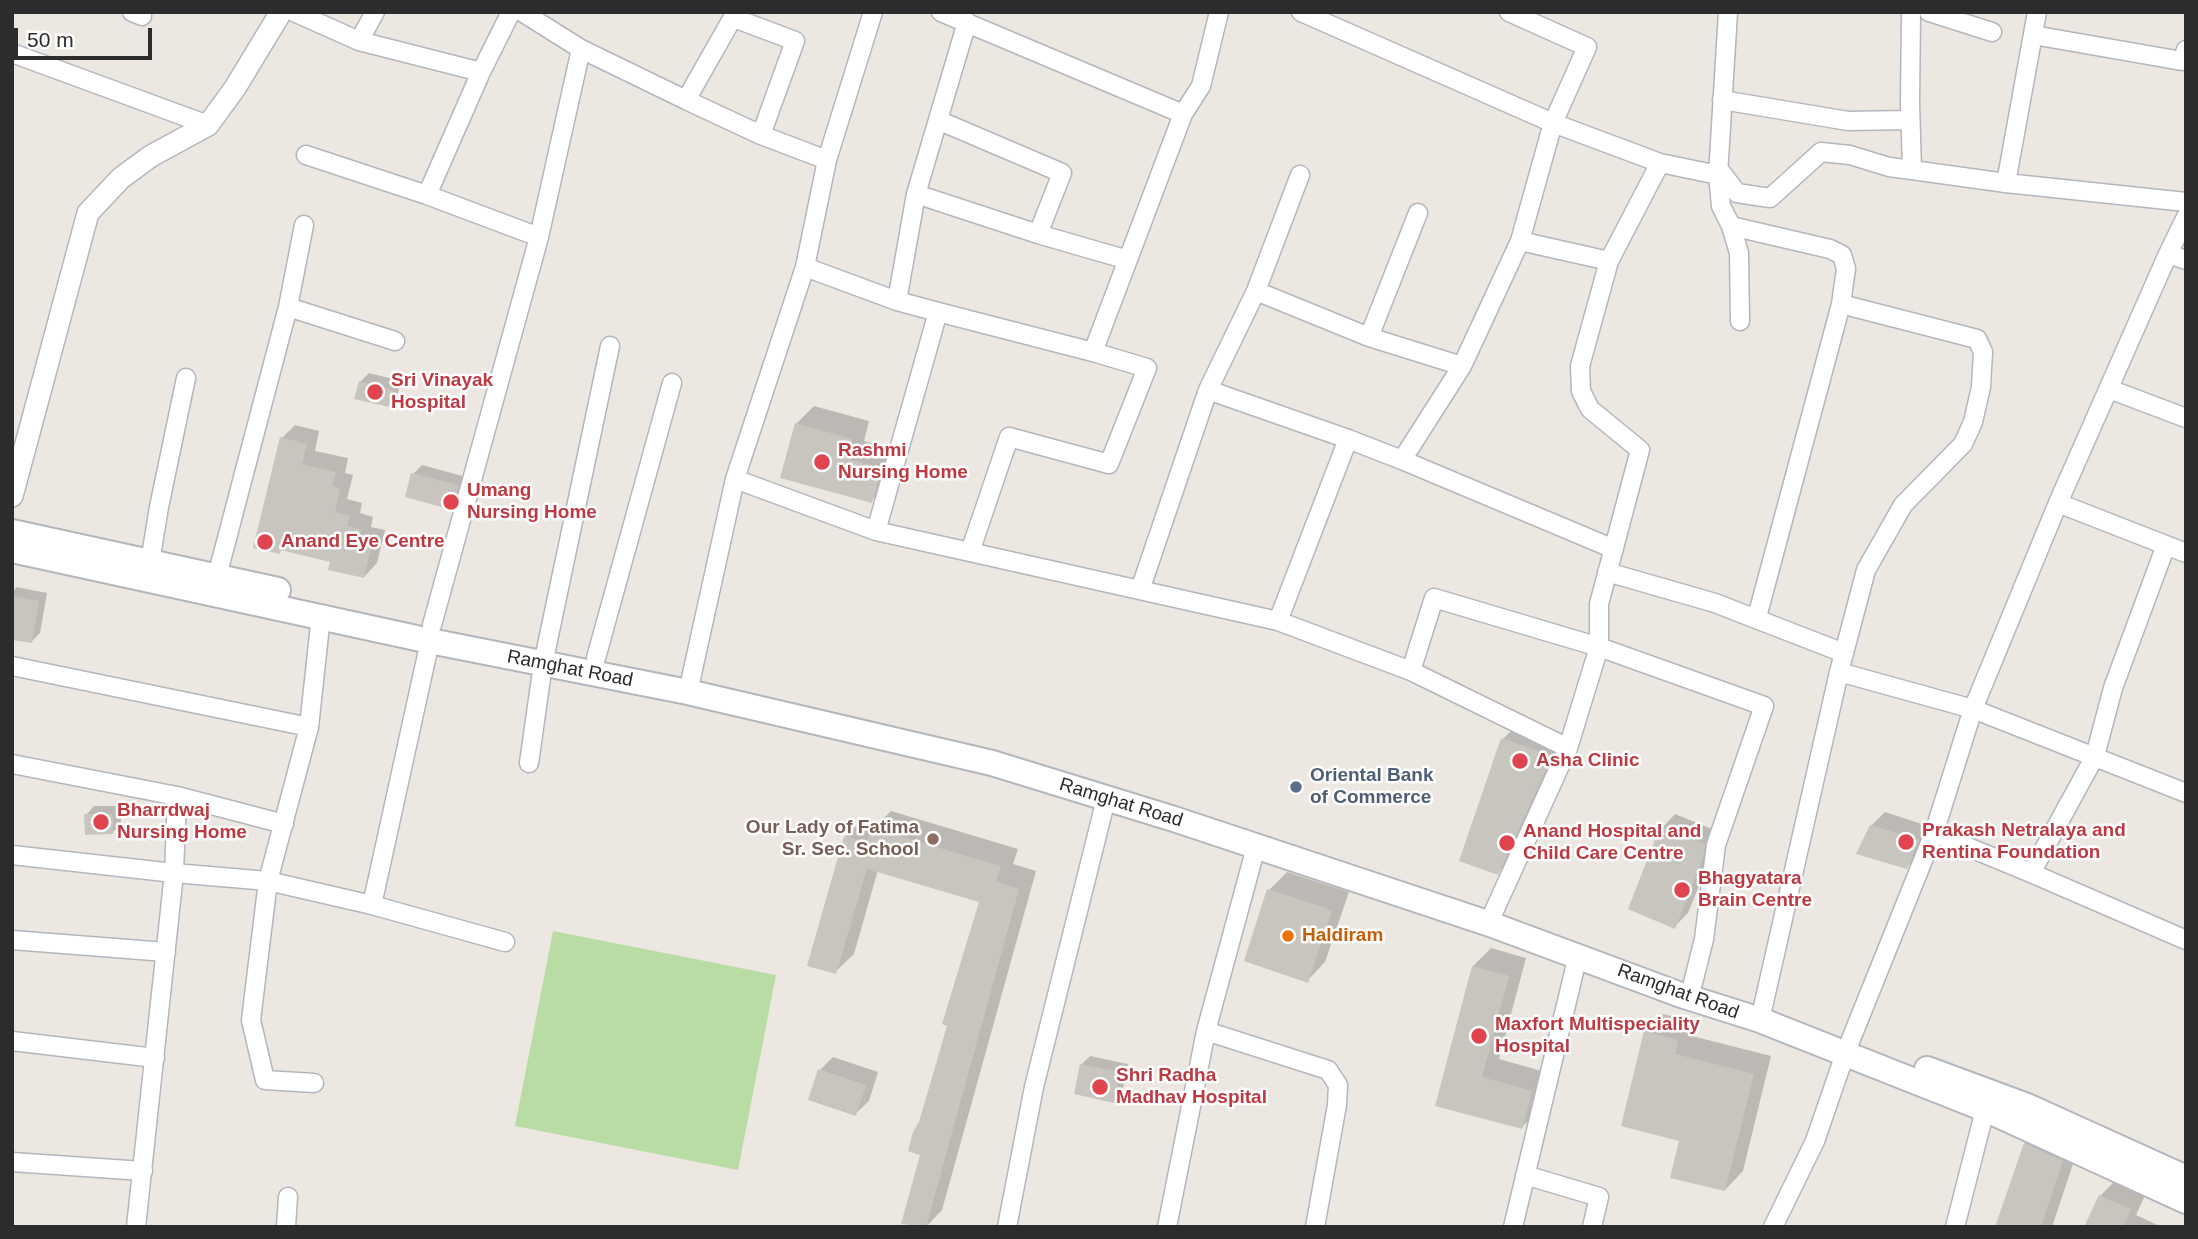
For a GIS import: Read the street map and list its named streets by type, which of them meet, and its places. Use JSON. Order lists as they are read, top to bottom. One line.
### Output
{"streets":{"main road":["Ramghat Road"]},"places":["Sri Vinayak Hospital","Rashmi Nursing Home","Umang Nursing Home","Anand Eye Centre","Asha Clinic","Oriental Bank of Commerce","Bharrdwaj Nursing Home","Our Lady of Fatima Sr. Sec. School","Prakash Netralaya and Rentina Foundation","Anand Hospital and Child Care Centre","Bhagyatara Brain Centre","Haldiram","Maxfort Multispeciality Hospital","Shri Radha Madhav Hospital"],"scale_bar":"50 m"}
